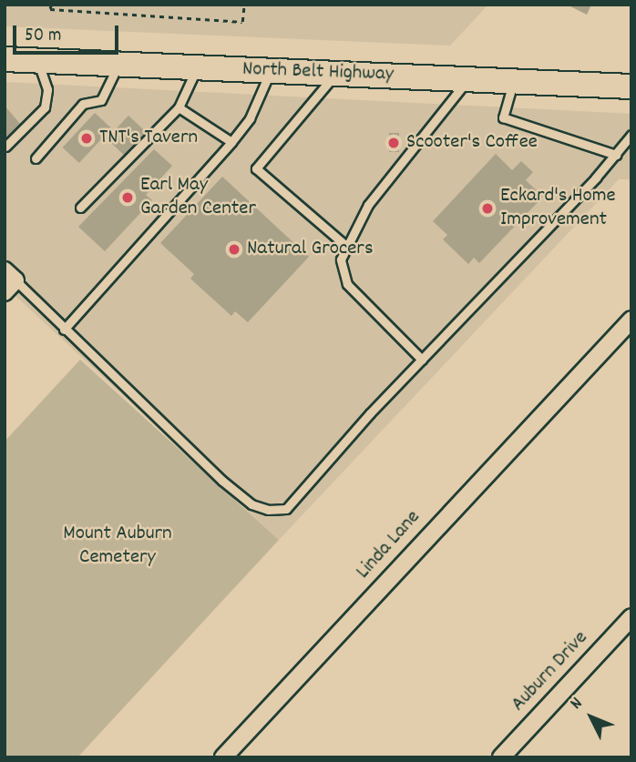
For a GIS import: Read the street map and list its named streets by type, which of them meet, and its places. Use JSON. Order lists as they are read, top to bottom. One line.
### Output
{"streets":{"main road":["North Belt Highway"],"street":["Linda Lane","Auburn Drive"]},"parks":["Mount Auburn Cemetery"],"places":["TNT's Tavern","Scooter's Coffee","Earl May Garden Center","Eckard's Home Improvement","Natural Grocers"],"scale_bar":"50 m","north":"top left"}
